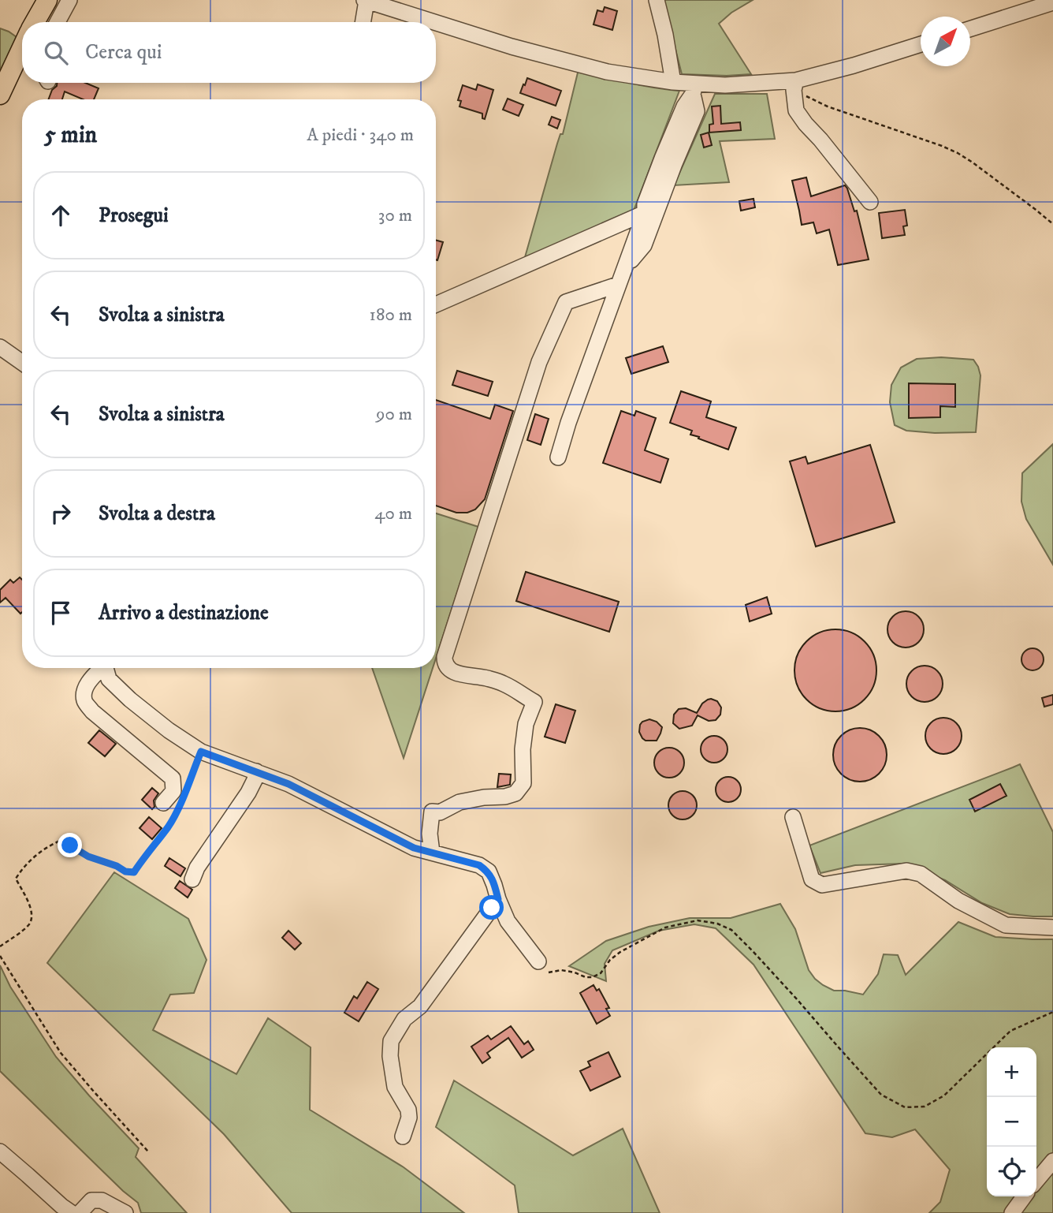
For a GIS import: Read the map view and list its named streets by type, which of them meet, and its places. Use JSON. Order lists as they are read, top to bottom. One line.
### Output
{"north":"top right","page":{"search":"Cerca qui","heading":["5 min","A piedi · 340 m"],"list":[["Prosegui","30 m"],["Svolta a sinistra","180 m"],["Svolta a sinistra","90 m"],["Svolta a destra","40 m"],"Arrivo a destinazione"],"map_buttons":["+","−"]}}
